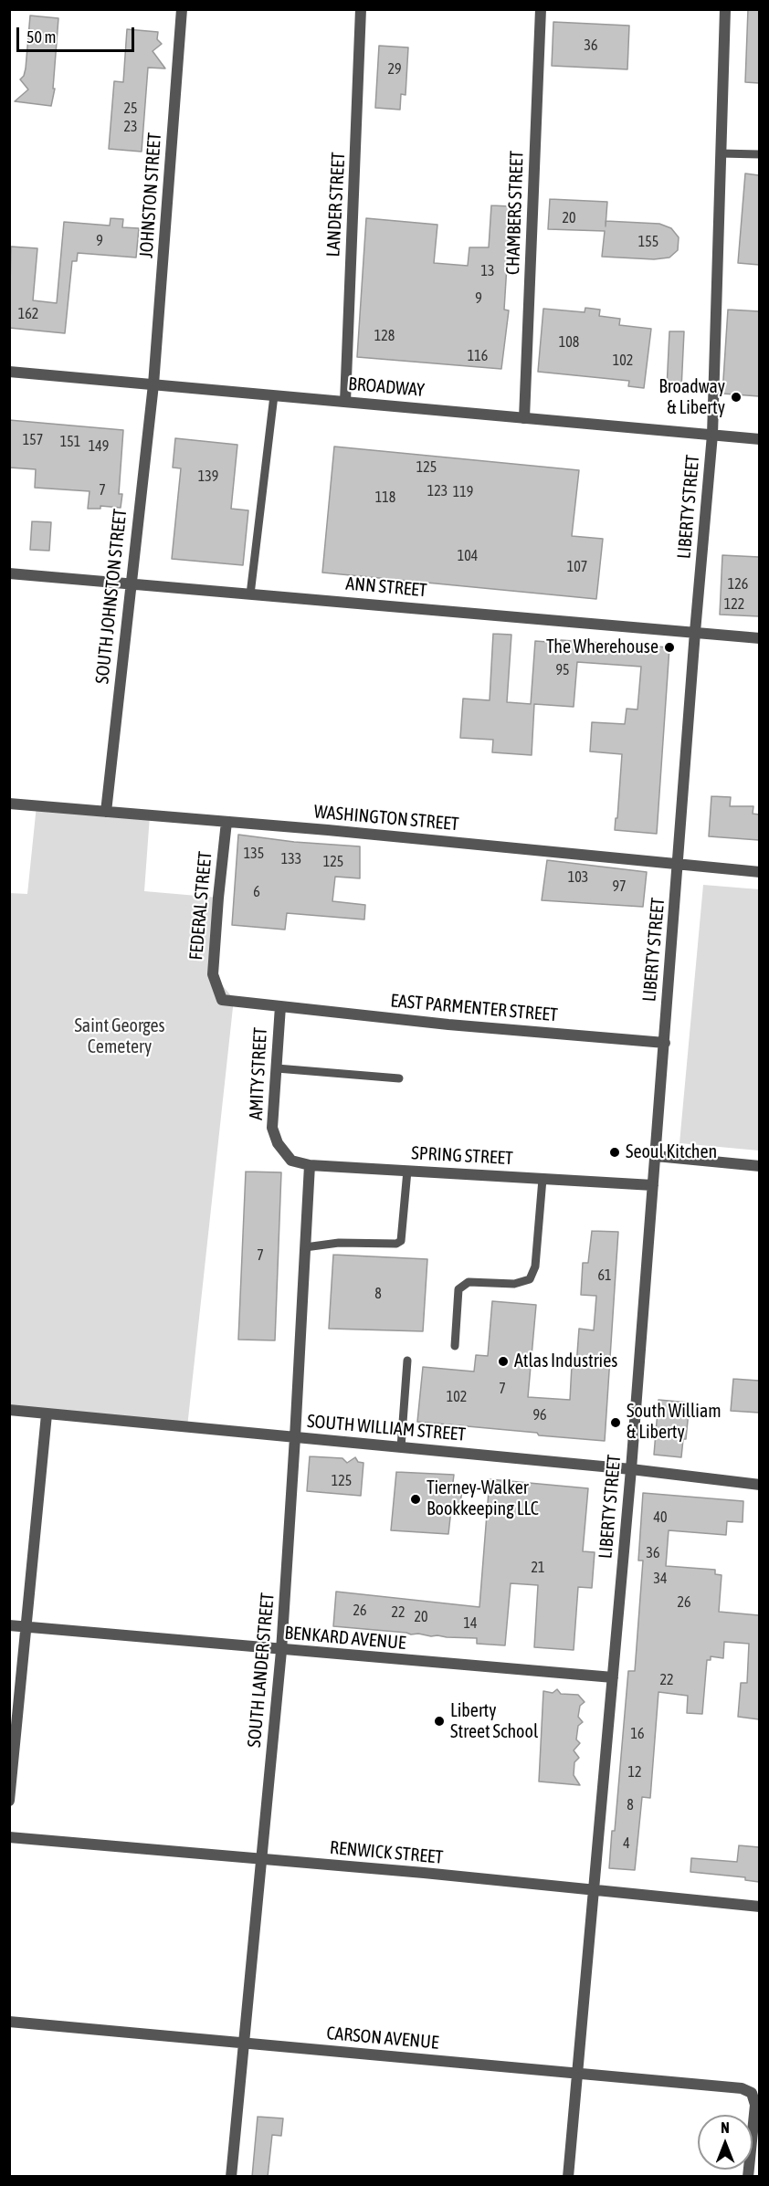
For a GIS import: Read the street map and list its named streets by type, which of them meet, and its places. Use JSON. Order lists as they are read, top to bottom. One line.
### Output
{"streets":{"street":["JOHNSTON STREET","LANDER STREET","CHAMBERS STREET","BROADWAY","LIBERTY STREET","ANN STREET","SOUTH JOHNSTON STREET","WASHINGTON STREET","FEDERAL STREET","EAST PARMENTER STREET","AMITY STREET","SPRING STREET","SOUTH WILLIAM STREET","BENKARD AVENUE","SOUTH LANDER STREET","RENWICK STREET","CARSON AVENUE"]},"crossings":[["JOHNSTON STREET","BROADWAY"],["JOHNSTON STREET","SOUTH JOHNSTON STREET"],["LANDER STREET","BROADWAY"],["CHAMBERS STREET","BROADWAY"],["BROADWAY","LIBERTY STREET"],["BROADWAY","SOUTH JOHNSTON STREET"],["LIBERTY STREET","ANN STREET"],["LIBERTY STREET","WASHINGTON STREET"],["LIBERTY STREET","EAST PARMENTER STREET"],["LIBERTY STREET","SPRING STREET"],["LIBERTY STREET","SOUTH WILLIAM STREET"],["LIBERTY STREET","BENKARD AVENUE"],["LIBERTY STREET","RENWICK STREET"],["LIBERTY STREET","CARSON AVENUE"],["ANN STREET","SOUTH JOHNSTON STREET"],["SOUTH JOHNSTON STREET","WASHINGTON STREET"],["WASHINGTON STREET","FEDERAL STREET"],["FEDERAL STREET","EAST PARMENTER STREET"],["FEDERAL STREET","AMITY STREET"],["EAST PARMENTER STREET","AMITY STREET"],["AMITY STREET","SPRING STREET"],["SPRING STREET","SOUTH LANDER STREET"],["SOUTH WILLIAM STREET","SOUTH LANDER STREET"],["BENKARD AVENUE","SOUTH LANDER STREET"],["SOUTH LANDER STREET","RENWICK STREET"],["SOUTH LANDER STREET","CARSON AVENUE"]],"parks":["Saint Georges Cemetery"],"places":["Broadway & Liberty","The Wherehouse","Seoul Kitchen","Atlas Industries","South William & Liberty","Tierney-Walker Bookkeeping LLC","Liberty Street School"],"house_numbers":["36","29","25","23","20","9","155","13","9","162","128","108","116","102","157","151","149","125","139","7","123","119","118","104","107","126","122","95","135","133","125","103","97","6","7","61","8","7","102","96","125","40","36","21","34","26","26","22","20","14","22","16","12","8","4"],"scale_bar":"50 m","north":"top"}
